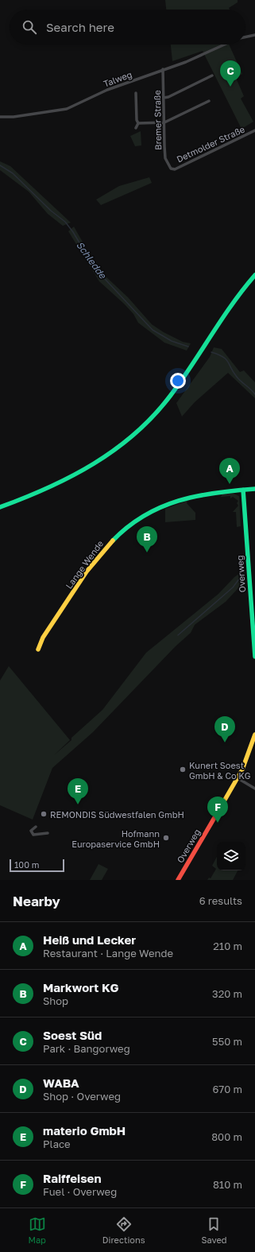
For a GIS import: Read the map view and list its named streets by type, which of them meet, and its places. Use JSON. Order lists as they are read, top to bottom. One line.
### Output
{"streets":{"street":["Talweg","Bremer Straße","Detmolder Straße","Lange Wende","Overweg"]},"crossings":[["Talweg","Bremer Straße"],["Bremer Straße","Detmolder Straße"],["Lange Wende","Overweg"]],"water":["Schledde"],"places":["Kunert Soest GmbH & Co KG","REMONDIS Südwestfalen GmbH","Hofmann Europaservice GmbH"],"scale_bar":"100 m","page":{"search":"Search here","pins":["C","A","B","D","E","F"],"scale":"100 m","heading":["Nearby","6 results"],"list":[{"mark":"A","name":"Heiß und Lecker","note":"Restaurant · Lange Wende","value":"210 m"},{"mark":"B","name":"Markwort KG","note":"Shop","value":"320 m"},{"mark":"C","name":"Soest Süd","note":"Park · Bangorweg","value":"550 m"},{"mark":"D","name":"WABA","note":"Shop · Overweg","value":"670 m"},{"mark":"E","name":"materio GmbH","note":"Place","value":"800 m"},{"mark":"F","name":"Raiffeisen","note":"Fuel · Overweg","value":"810 m"}],"nav":["Map","Directions","Saved"]}}
